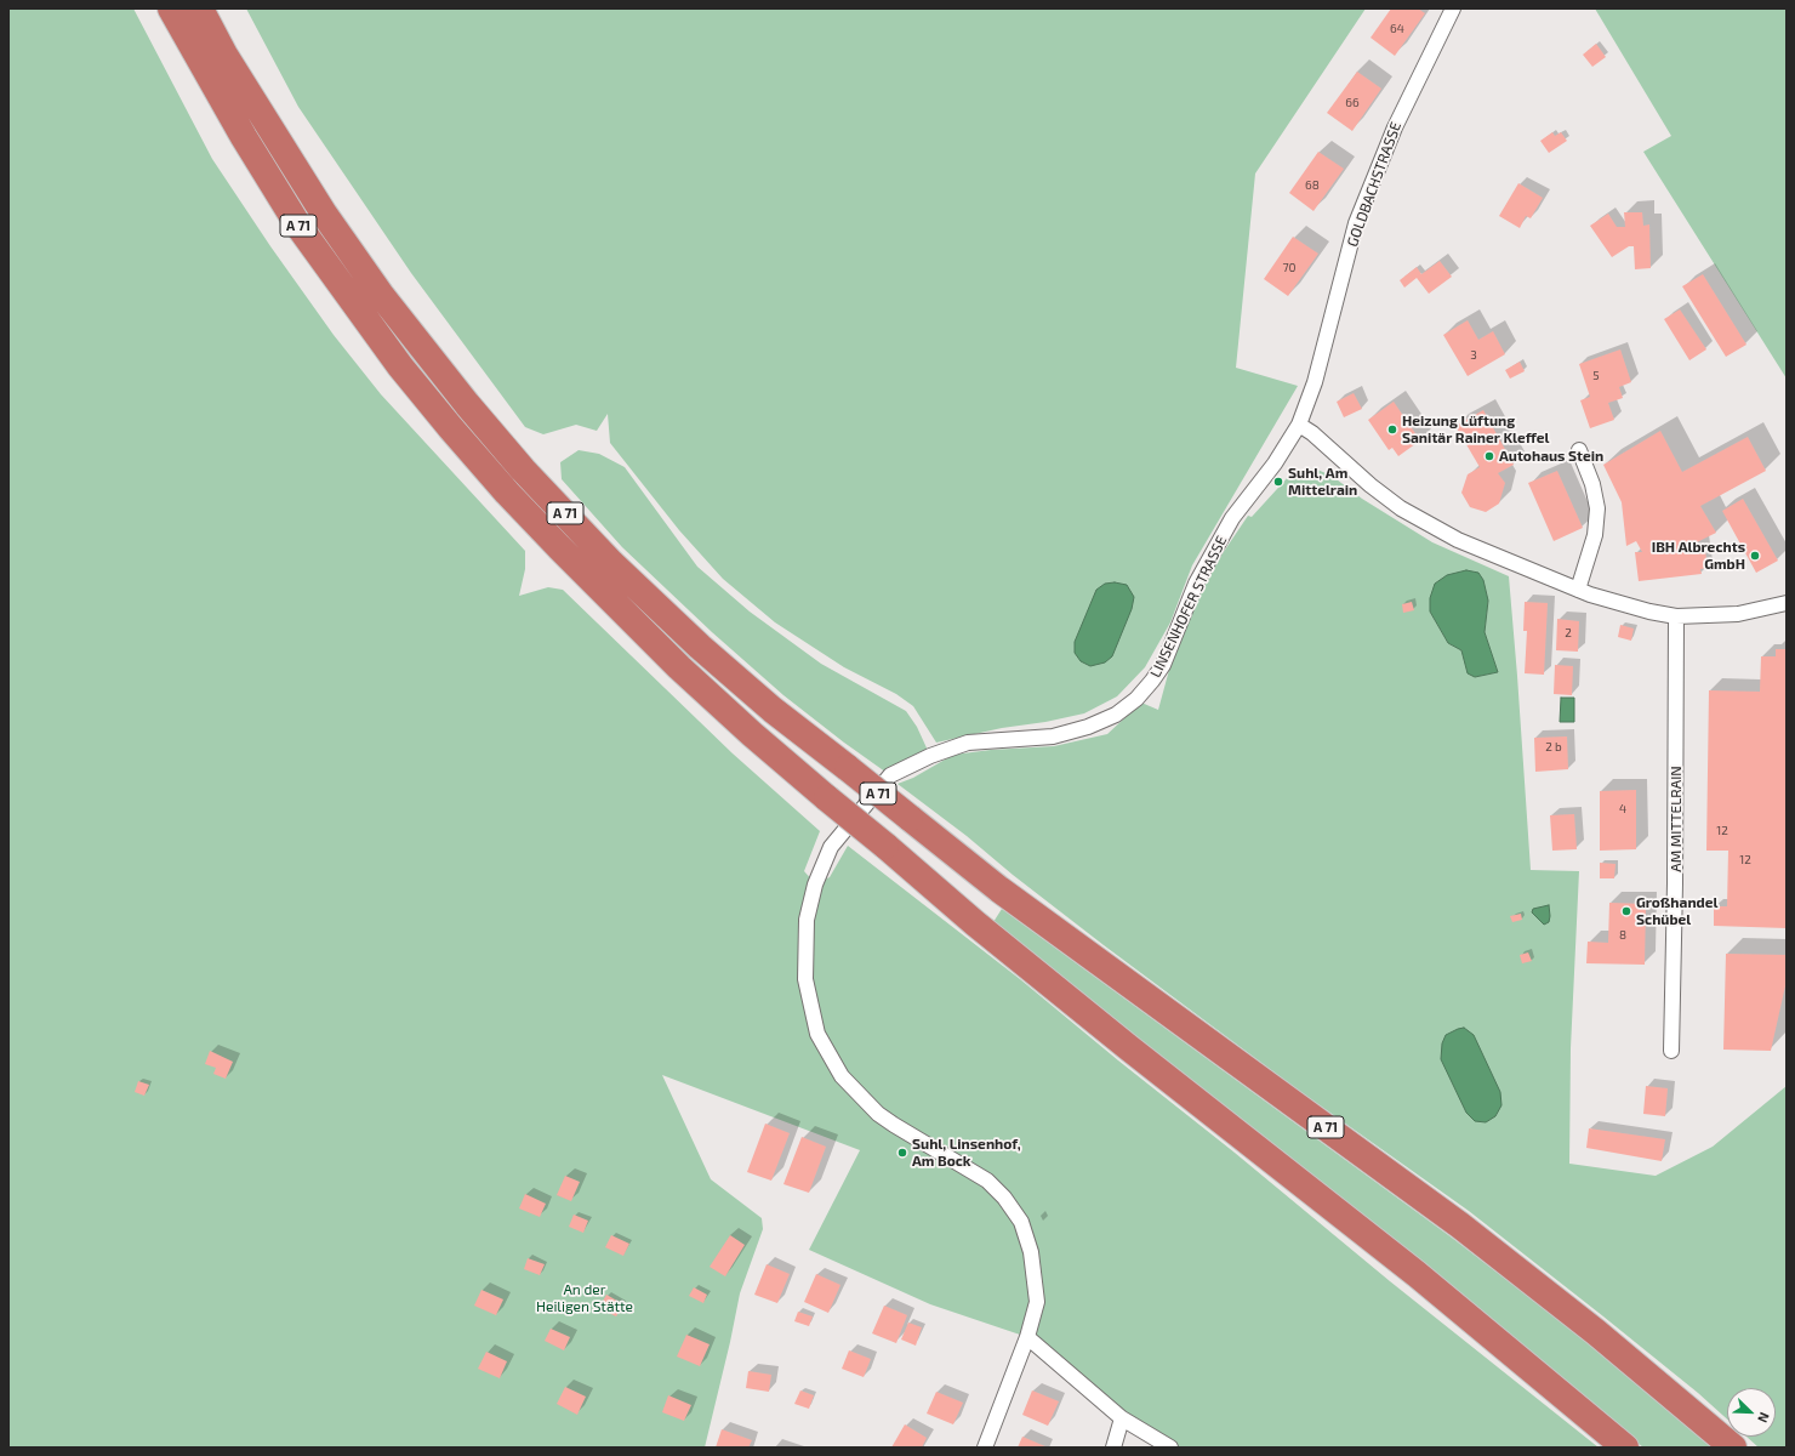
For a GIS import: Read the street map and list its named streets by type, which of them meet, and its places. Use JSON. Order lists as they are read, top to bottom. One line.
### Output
{"streets":{"highway":["A 71"],"street":["GOLDBACHSTRASSE","LINSENHOFER STRASSE","AM MITTELRAIN"]},"crossings":[["GOLDBACHSTRASSE","LINSENHOFER STRASSE"]],"parks":["An der Heiligen Stätte"],"places":["Heizung Lüftung Sanitär Rainer Kleffel","Autohaus Stein","Suhl, Am Mittelrain","IBH Albrechts GmbH","Großhandel Schübel","Suhl, Linsenhof, Am Bock"],"house_numbers":["64","66","68","70","3","5","2","2 b","4","12","12","8"],"north":"bottom right"}
